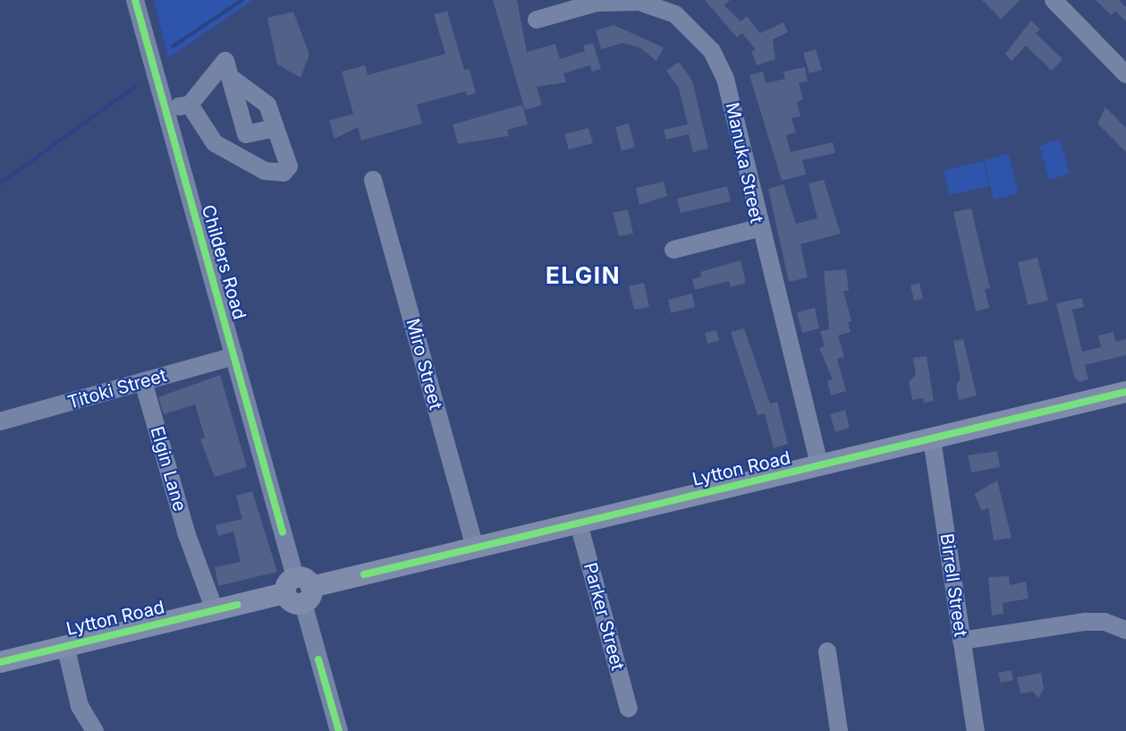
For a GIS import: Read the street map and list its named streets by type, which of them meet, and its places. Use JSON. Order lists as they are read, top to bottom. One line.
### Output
{"streets":{"main road":["Lytton Road"],"street":["Manuka Street","Childers Road","Miro Street","Titoki Street","Elgin Lane","Birrell Street","Parker Street"]},"crossings":[["Manuka Street","Lytton Road"],["Childers Road","Titoki Street"],["Childers Road","Lytton Road"],["Miro Street","Lytton Road"],["Titoki Street","Elgin Lane"],["Elgin Lane","Lytton Road"],["Lytton Road","Birrell Street"],["Lytton Road","Parker Street"]],"districts":["ELGIN"]}
